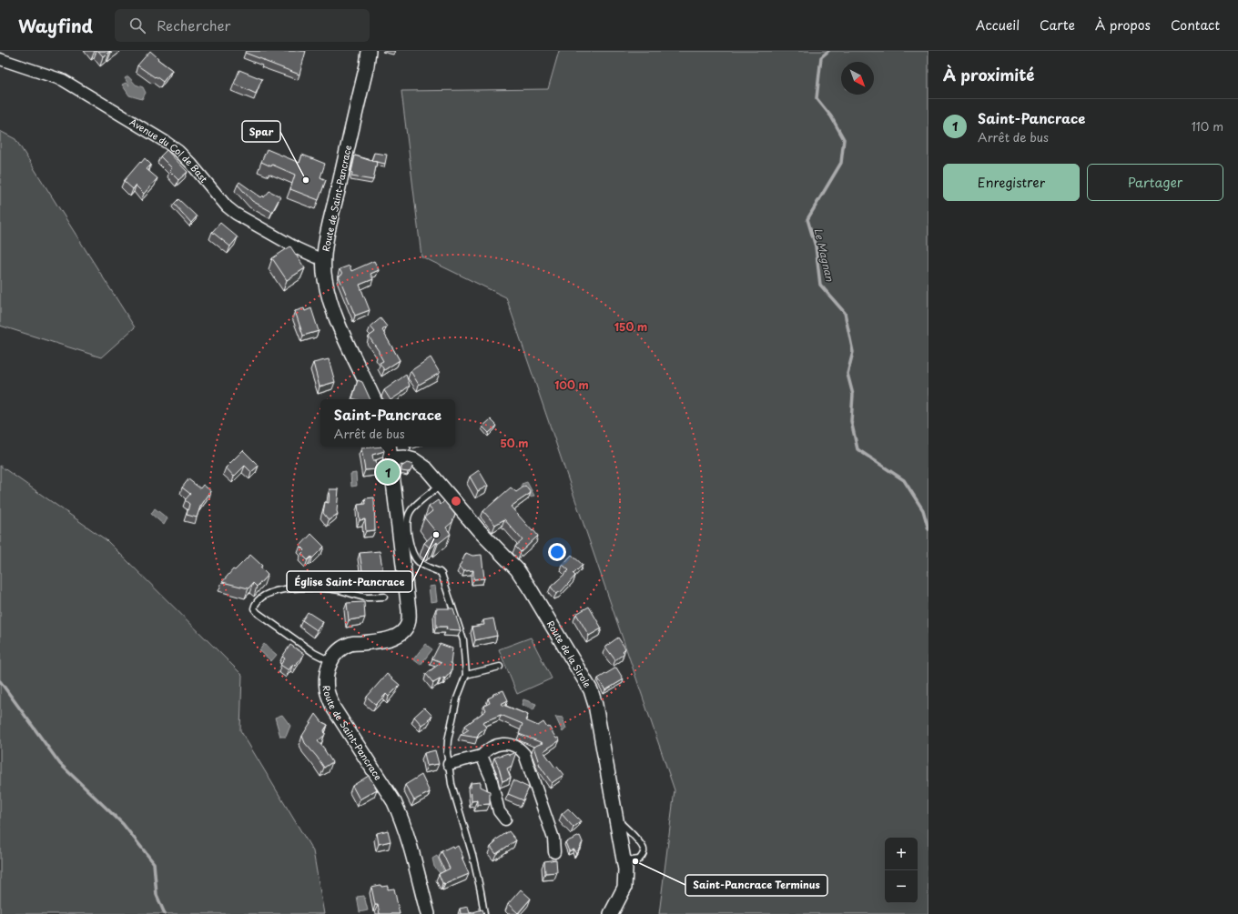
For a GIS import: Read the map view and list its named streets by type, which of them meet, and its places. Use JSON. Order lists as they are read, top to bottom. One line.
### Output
{"streets":{"street":["Avenue du Col de Bast","Route de Saint-Pancrace","Route de la Sirole"]},"crossings":[["Avenue du Col de Bast","Route de Saint-Pancrace"],["Route de Saint-Pancrace","Route de la Sirole"]],"water":["Le Magnan"],"places":["Spar","Église Saint-Pancrace","Saint-Pancrace Terminus"],"north":"bottom right","page":{"header":"Wayfind","search":"Rechercher","nav":["Accueil","Carte","À propos","Contact"],"heading":"À proximité","list":[{"mark":"1","name":"Saint-Pancrace","note":"Arrêt de bus","value":"110 m"}],"buttons":["Enregistrer","Partager"],"popup":["Saint-Pancrace","Arrêt de bus"],"pins":"1","map_buttons":["+","−"]},"rings":["150 m","100 m","50 m"]}
